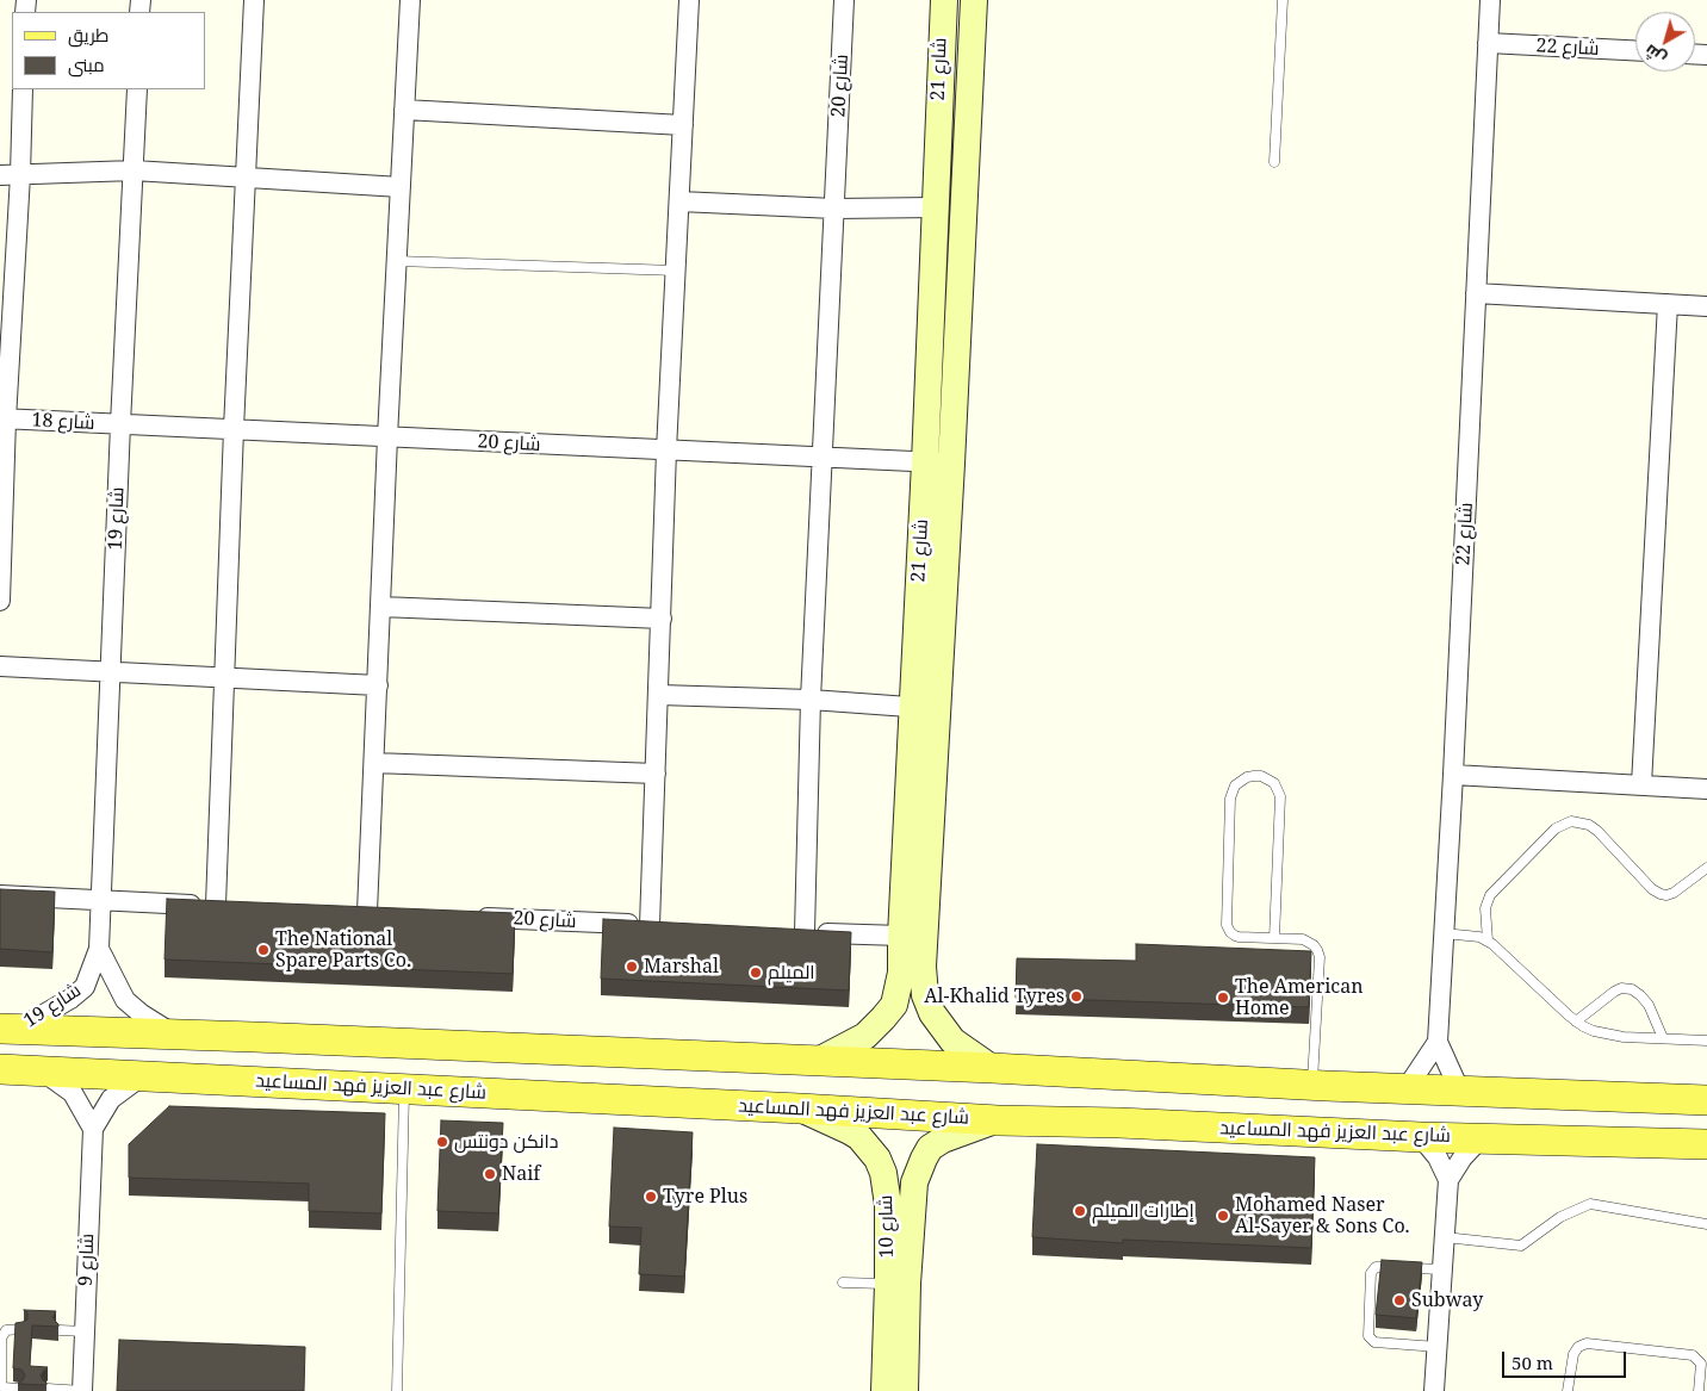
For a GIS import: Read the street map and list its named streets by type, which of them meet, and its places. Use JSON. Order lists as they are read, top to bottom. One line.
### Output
{"streets":{"main road":["شارع عبد العزيز فهد المساعيد"],"street":["شارع 22","شارع 21","شارع 20","شارع 18","شارع 19","شارع 10","شارع 9"]},"crossings":[["شارع 21","شارع 20"],["شارع 20","شارع 18"],["شارع 20","شارع 19"],["شارع 18","شارع 19"],["شارع عبد العزيز فهد المساعيد","شارع 10"],["شارع عبد العزيز فهد المساعيد","شارع 9"]],"places":["The National Spare Parts Co.","Marshal","الميلم","Al-Khalid Tyres","The American Home","دانكن دونتس","Naif","Tyre Plus","إطارات الميلم","Mohamed Naser Al-Sayer & Sons Co.","Subway"],"legend":["طريق","مبنى"],"scale_bar":"50 m","north":"bottom left"}
